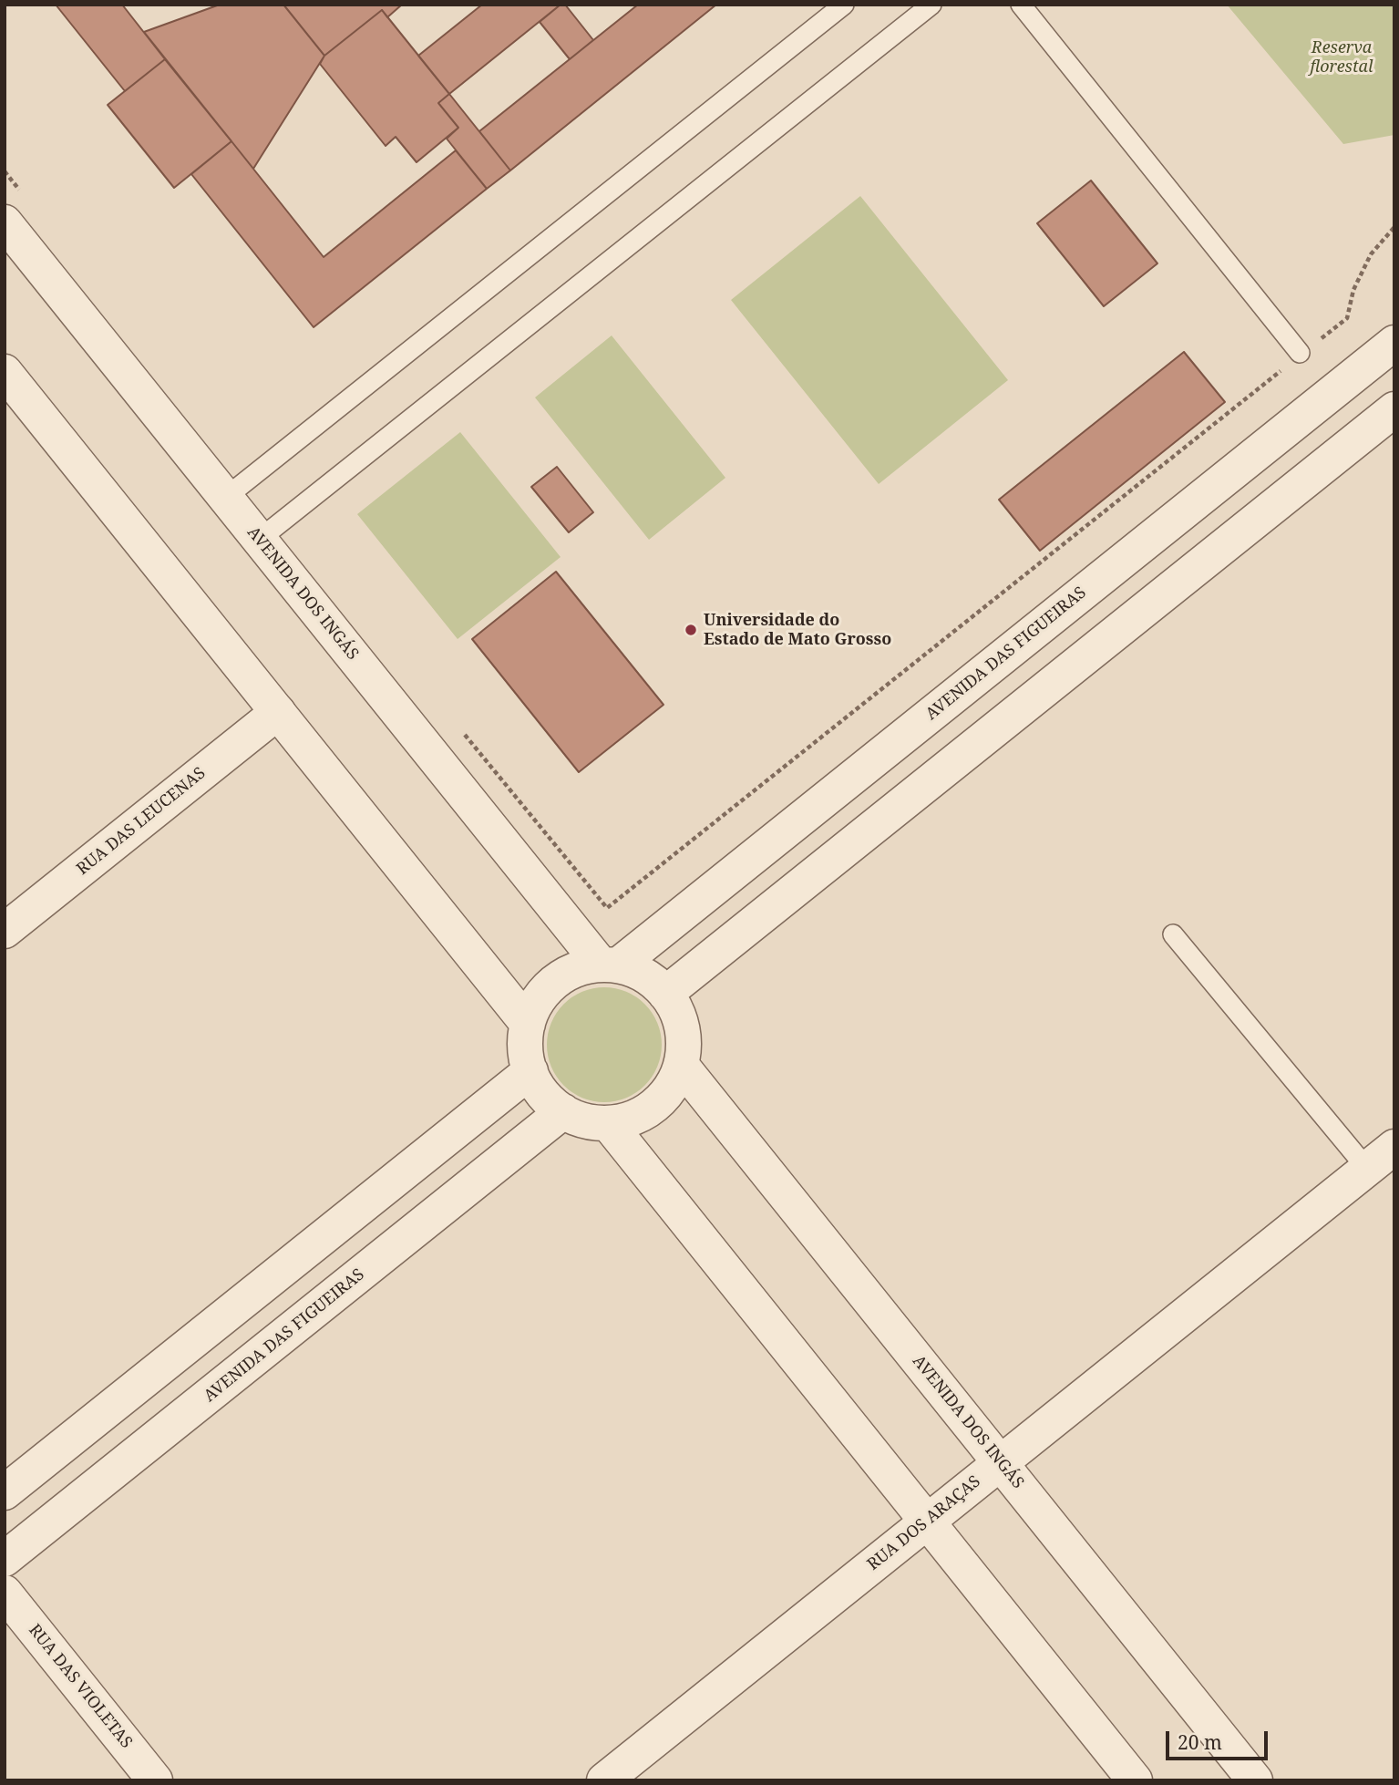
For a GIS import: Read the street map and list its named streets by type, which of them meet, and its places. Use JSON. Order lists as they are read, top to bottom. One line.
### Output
{"streets":{"street":["AVENIDA DOS INGÁS","AVENIDA DAS FIGUEIRAS","RUA DAS LEUCENAS","RUA DOS ARAÇAS","RUA DAS VIOLETAS"]},"crossings":[["AVENIDA DOS INGÁS","AVENIDA DAS FIGUEIRAS"],["AVENIDA DOS INGÁS","RUA DOS ARAÇAS"]],"parks":["Reserva florestal"],"places":["Universidade do Estado de Mato Grosso"],"scale_bar":"20 m"}
